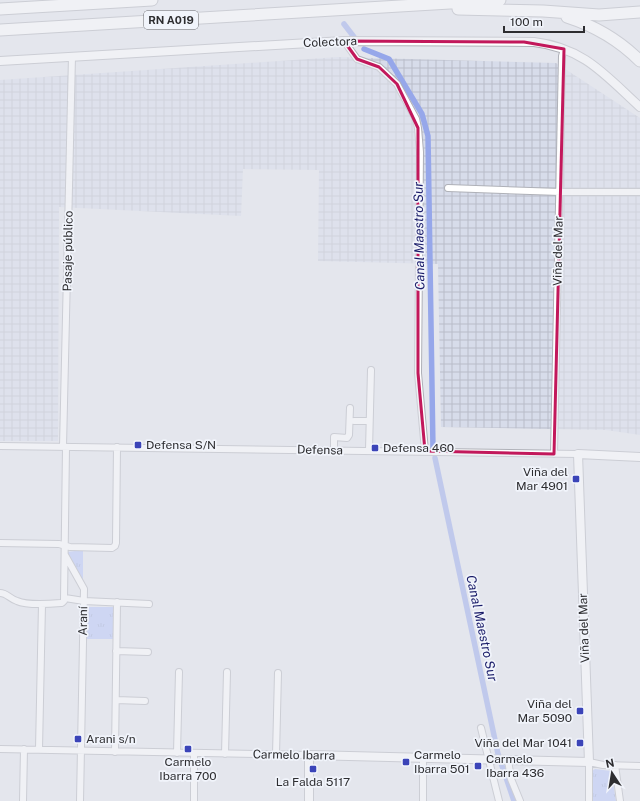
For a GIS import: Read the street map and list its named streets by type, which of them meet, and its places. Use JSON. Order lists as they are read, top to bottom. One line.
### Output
{"streets":{"highway":["RN A019"],"main road":["Colectora","Viña del Mar","Defensa","Carmelo Ibarra"],"street":["Pasaje público","Araní"]},"crossings":[["Colectora","Pasaje público"],["Colectora","Viña del Mar"],["Pasaje público","Defensa"],["Pasaje público","Araní"],["Viña del Mar","Defensa"],["Viña del Mar","Carmelo Ibarra"],["Defensa","Araní"],["Araní","Carmelo Ibarra"]],"water":["Canal Maestro Sur"],"places":{"transit":["Defensa S/N","Defensa 460","Viña del Mar 4901","Viña del Mar 5090","Arani s/n","Viña del Mar 1041","Carmelo Ibarra 700","Carmelo Ibarra 501","Carmelo Ibarra 436","La Falda 5117"]},"scale_bar":"100 m","north":"top"}
